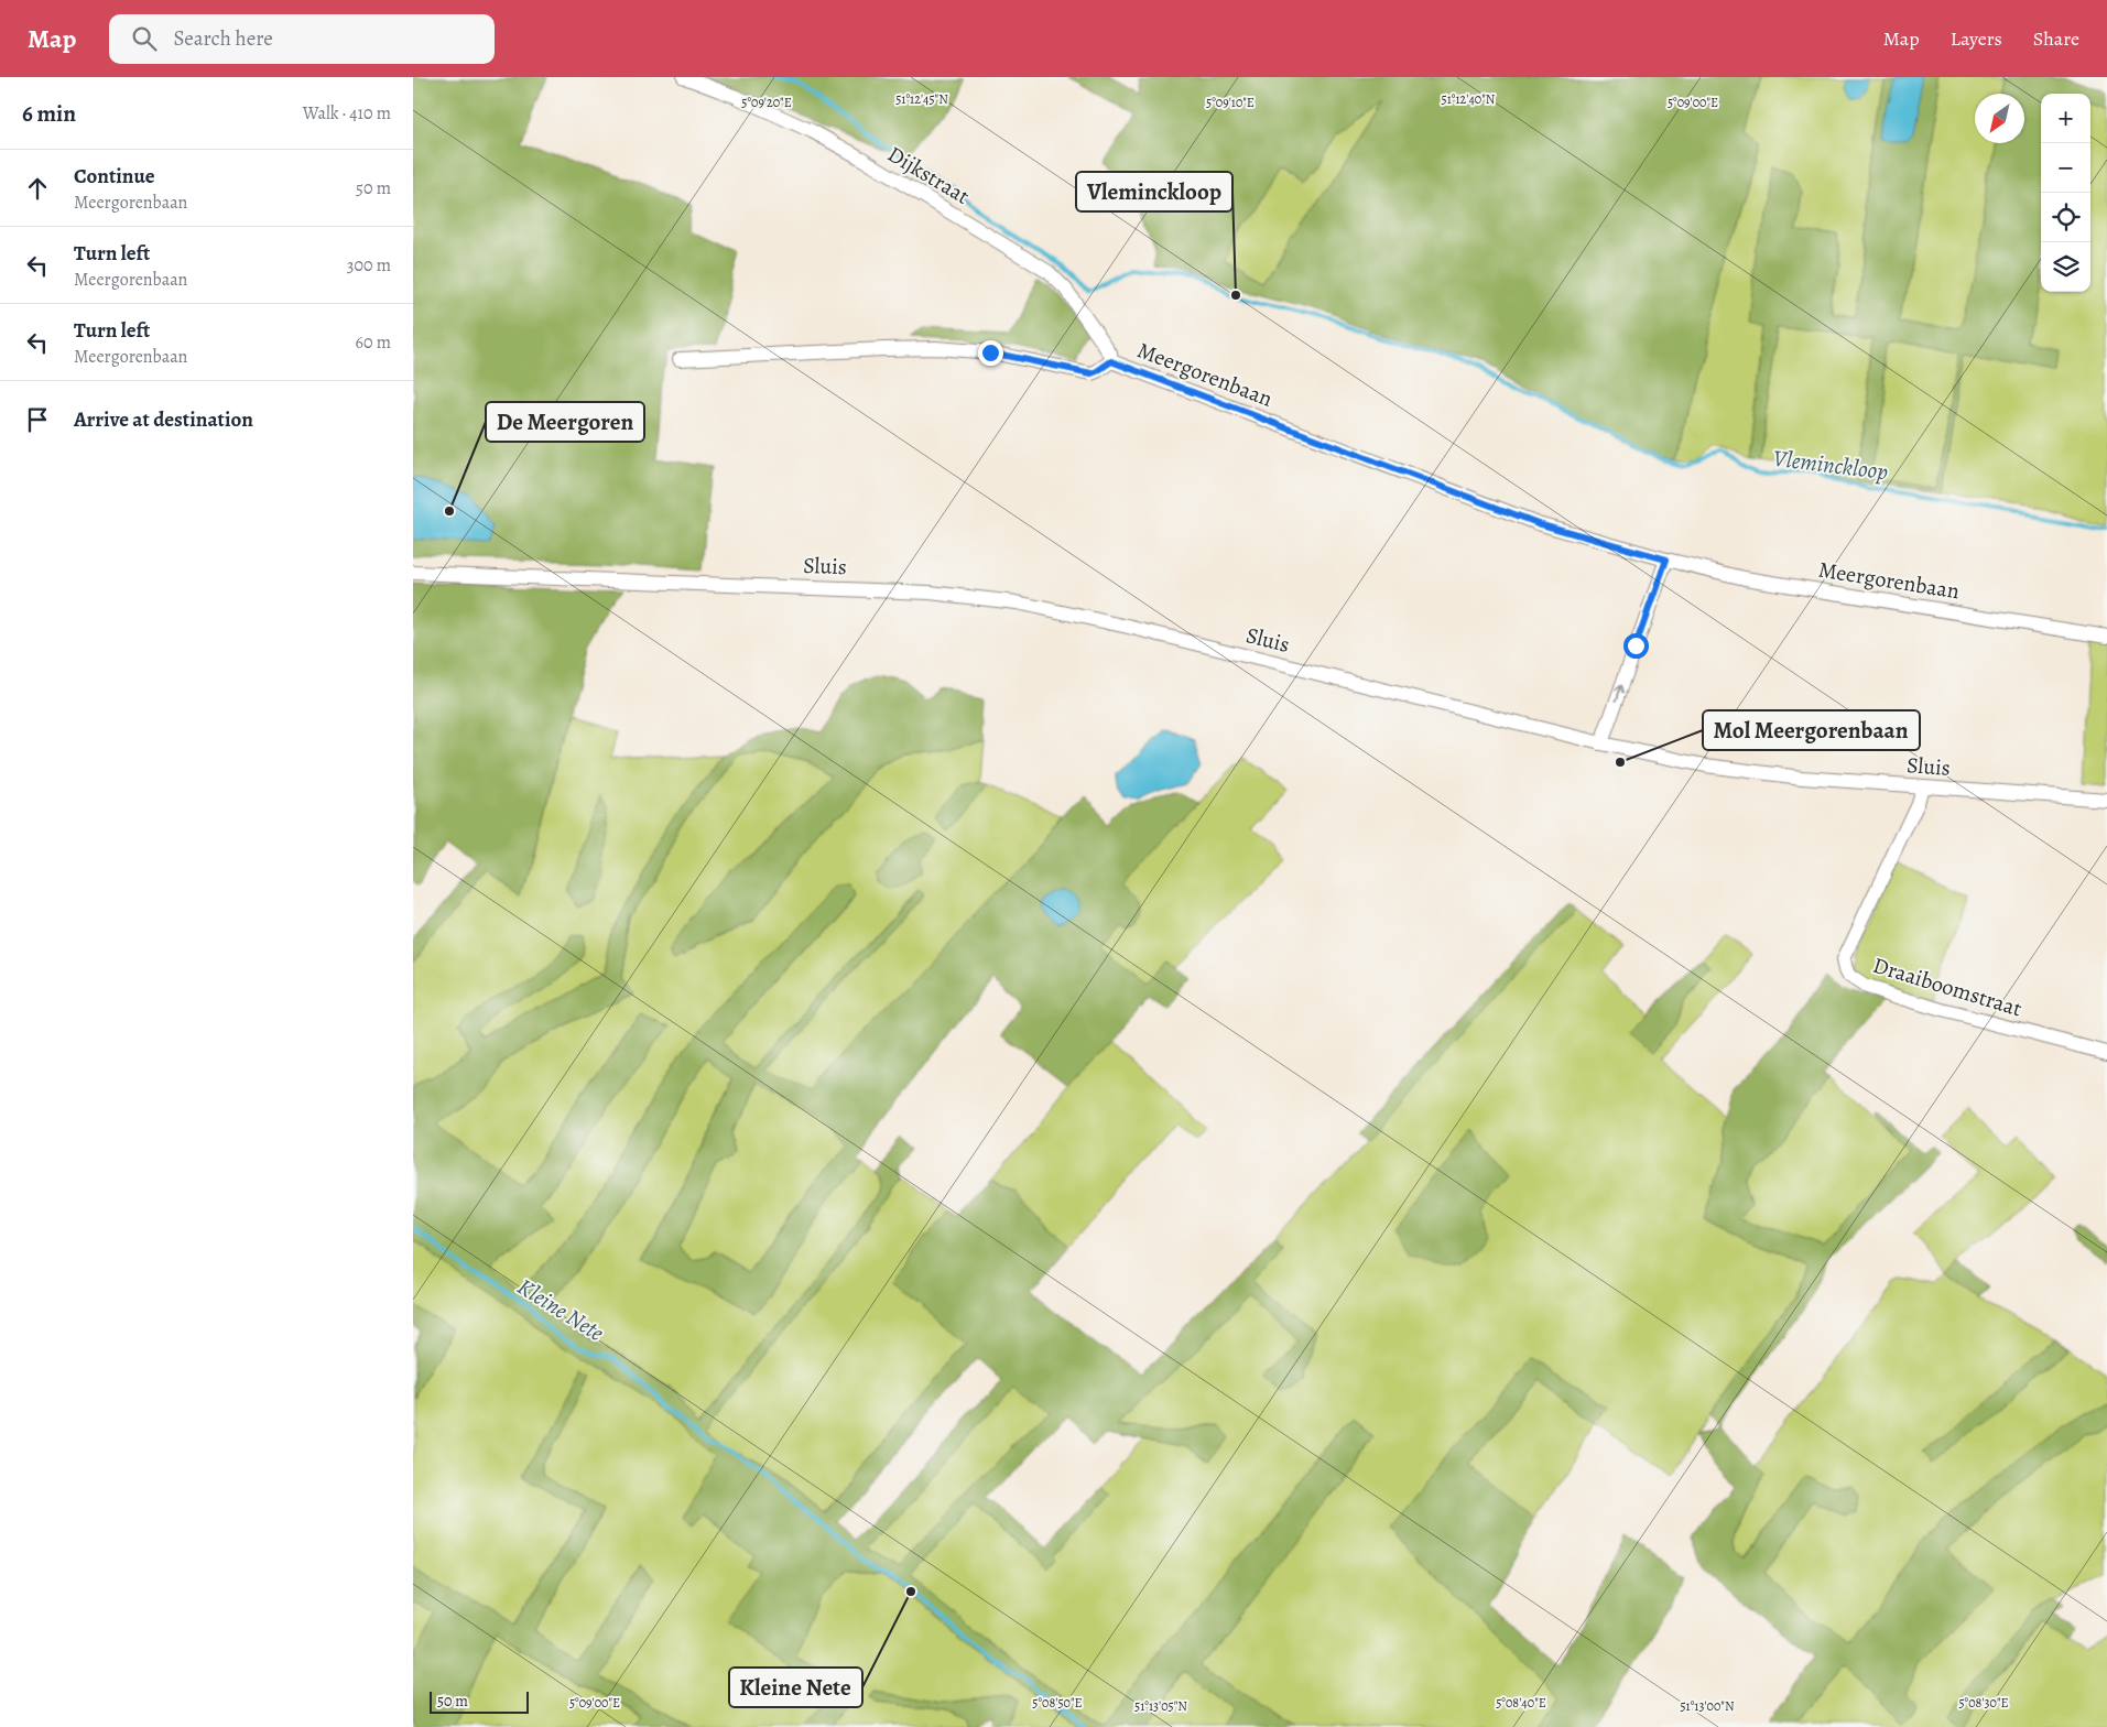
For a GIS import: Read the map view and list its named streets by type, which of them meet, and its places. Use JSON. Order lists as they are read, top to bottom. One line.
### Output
{"streets":{"street":["Dijkstraat","Meergorenbaan","Sluis","Draaiboomstraat"]},"crossings":[["Dijkstraat","Meergorenbaan"],["Sluis","Draaiboomstraat"]],"water":["Vleminckloop","Kleine Nete"],"places":["Vleminckloop","De Meergoren","Mol Meergorenbaan","Kleine Nete"],"scale_bar":"50 m","north":"bottom left","page":{"header":"Map","search":"Search here","nav":["Map","Layers","Share"],"heading":["6 min","Walk · 410 m"],"map_buttons":["+","−"],"list":[["Continue","Meergorenbaan","50 m"],["Turn left","Meergorenbaan","300 m"],["Turn left","Meergorenbaan","60 m"],"Arrive at destination"],"scale":"50 m"},"coordinates":["51°12'45\"N","51°12'40\"N","5°09'20\"E","5°09'10\"E","5°09'00\"E","5°08'50\"E","5°08'40\"E","5°08'30\"E","51°13'05\"N","51°13'00\"N"]}
